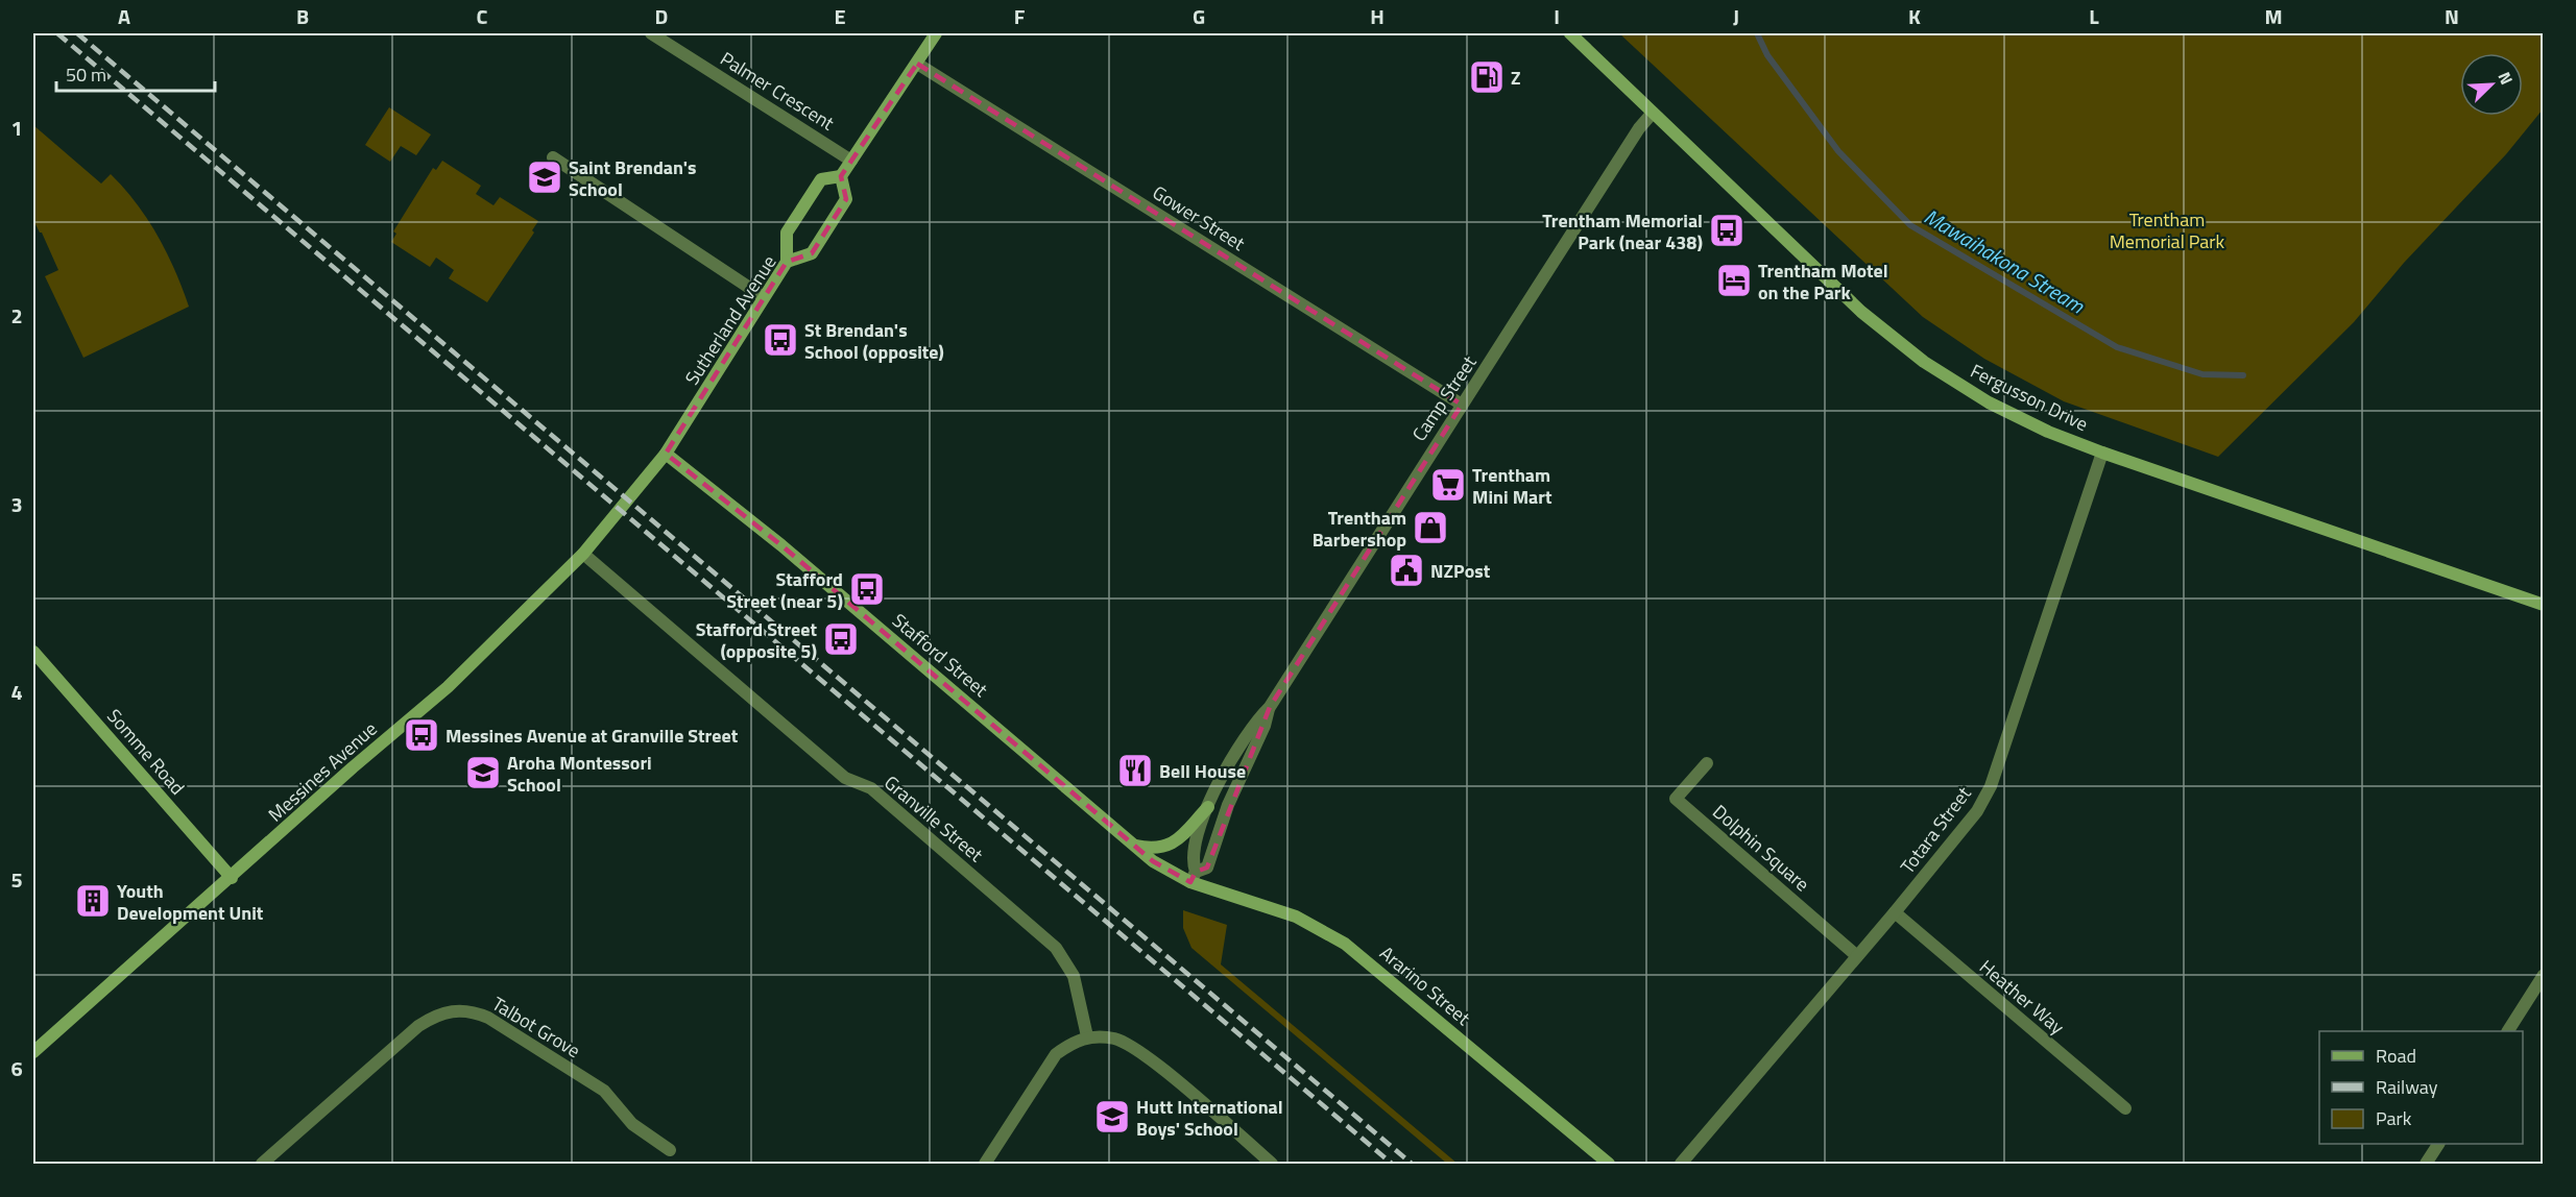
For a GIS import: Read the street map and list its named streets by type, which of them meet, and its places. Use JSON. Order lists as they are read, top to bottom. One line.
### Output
{"streets":{"street":["Palmer Crescent","Gower Street","Sutherland Avenue","Fergusson Drive","Camp Street","Stafford Street","Somme Road","Messines Avenue","Granville Street","Totara Street","Dolphin Square","Ararino Street","Heather Way","Talbot Grove"]},"crossings":[["Gower Street","Camp Street"],["Sutherland Avenue","Stafford Street"],["Sutherland Avenue","Messines Avenue"],["Fergusson Drive","Camp Street"],["Fergusson Drive","Totara Street"],["Camp Street","Stafford Street"],["Camp Street","Ararino Street"],["Stafford Street","Ararino Street"],["Somme Road","Messines Avenue"],["Messines Avenue","Granville Street"],["Totara Street","Dolphin Square"],["Totara Street","Heather Way"]],"water":["Mawaihakona Stream"],"parks":["Trentham Memorial Park"],"places":{"fuel station":["Z"],"school or university":["Saint Brendan's School","Aroha Montessori School","Hutt International Boys' School"],"bus stop":["Trentham Memorial Park (near 438)","St Brendan's School (opposite)","Stafford Street (near 5)","Stafford Street (opposite 5)","Messines Avenue at Granville Street"],"hotel":["Trentham Motel on the Park"],"supermarket":["Trentham Mini Mart"],"shop":["Trentham Barbershop"],"public building":["NZPost"],"restaurant":["Bell House"],"building":["Youth Development Unit"]},"legend":["Road","Railway","Park"],"scale_bar":"50 m","north":"top right","grid":{"columns":["A","B","C","D","E","F","G","H","I","J","K","L","M","N"],"rows":["1","2","3","4","5","6"]}}
